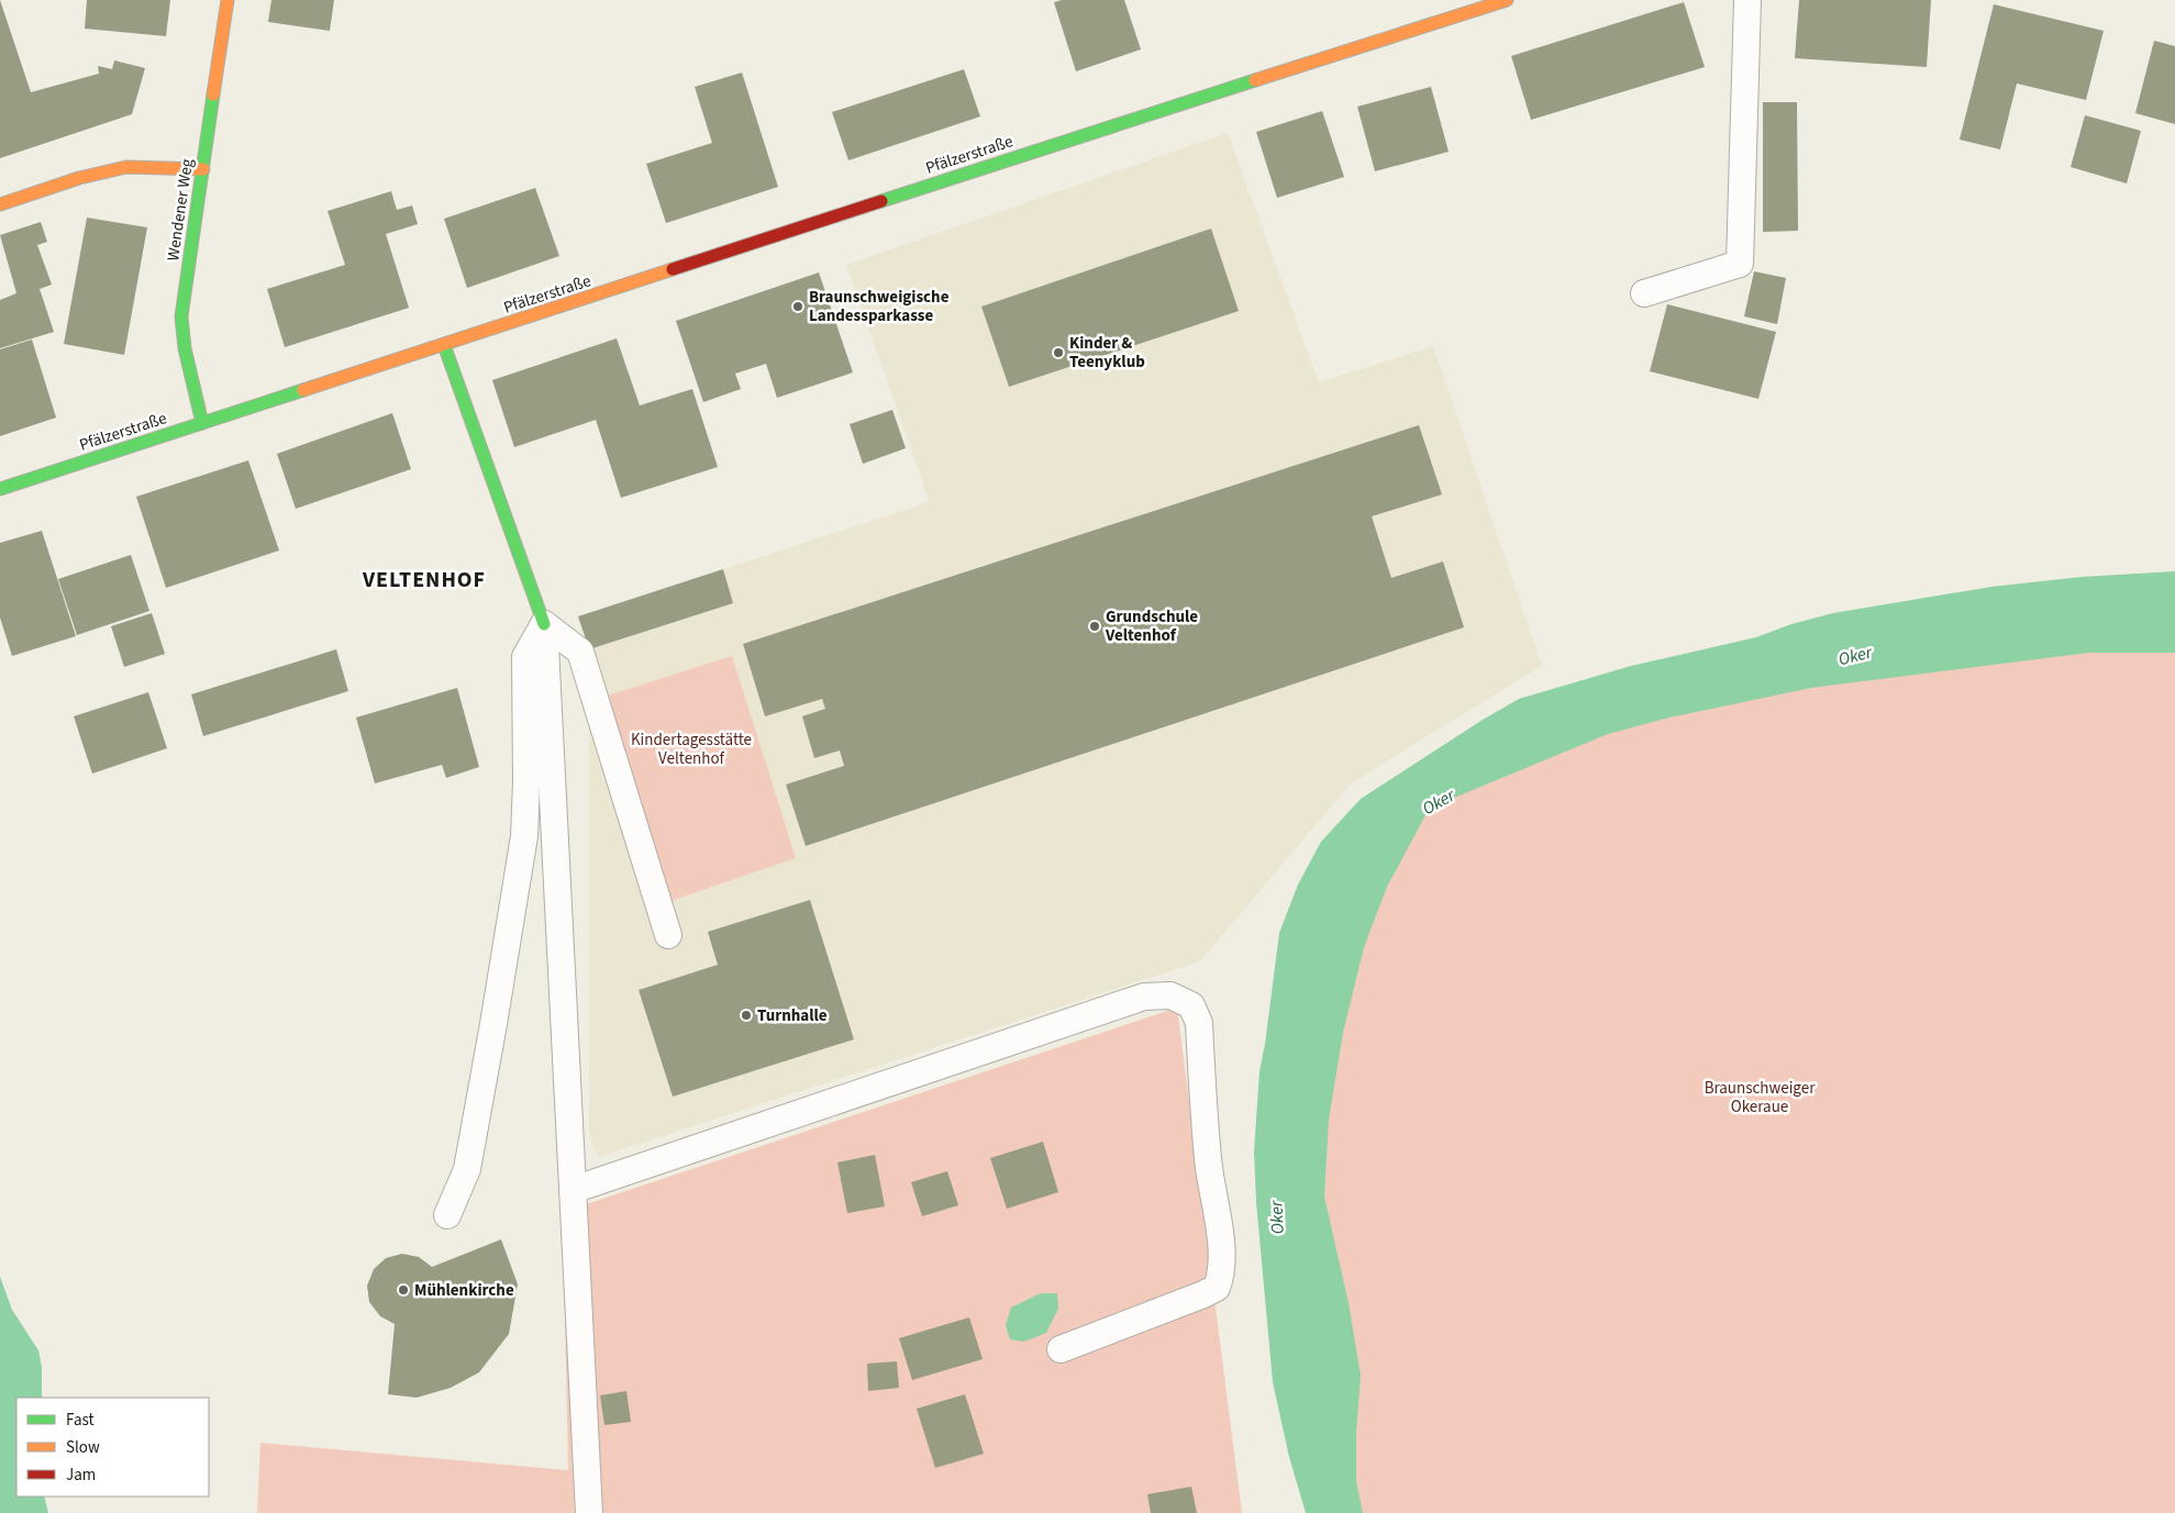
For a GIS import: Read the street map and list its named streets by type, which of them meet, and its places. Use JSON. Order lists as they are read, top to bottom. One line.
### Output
{"streets":{"street":["Pfälzerstraße","Wendener Weg"]},"crossings":[["Pfälzerstraße","Wendener Weg"]],"districts":["VELTENHOF"],"water":["Oker"],"parks":["Kindertagesstätte Veltenhof","Braunschweiger Okeraue"],"places":["Braunschweigische Landessparkasse","Kinder & Teenyklub","Grundschule Veltenhof","Turnhalle","Mühlenkirche"],"legend":["Fast","Slow","Jam"]}
